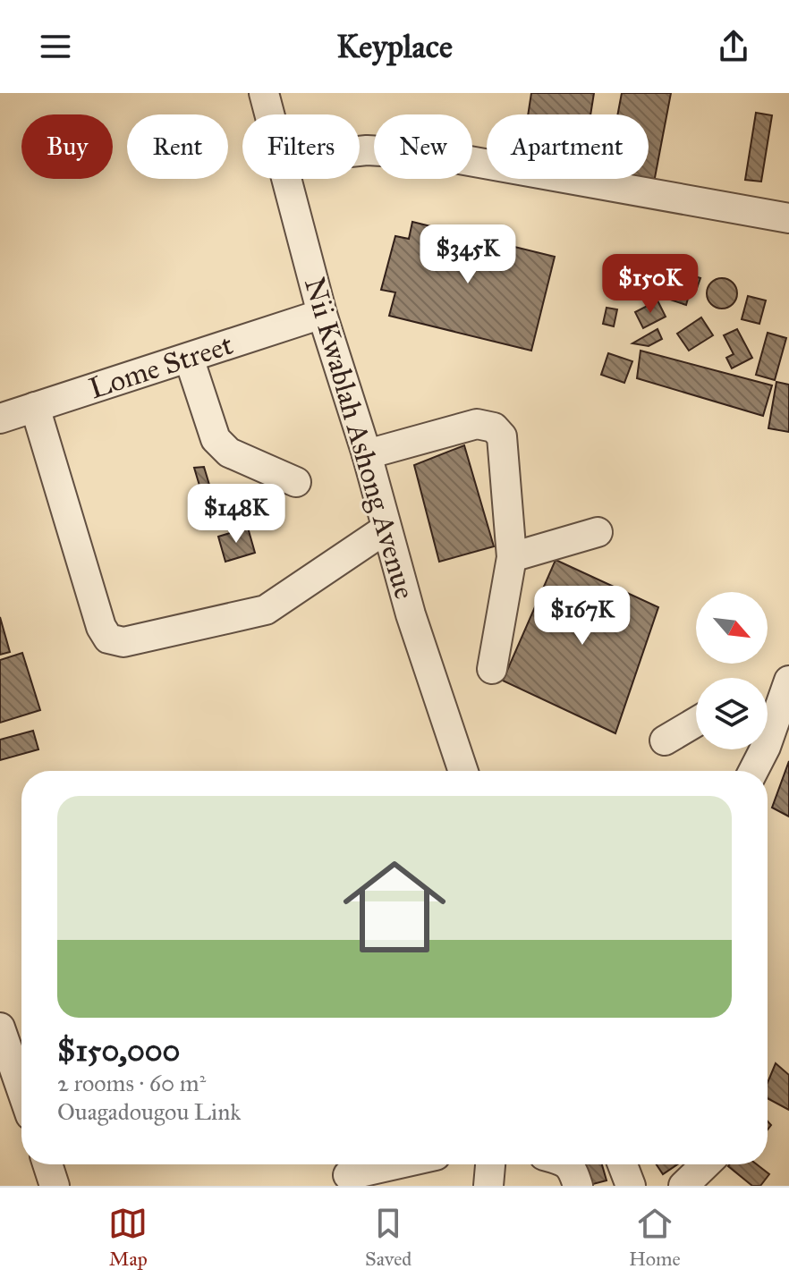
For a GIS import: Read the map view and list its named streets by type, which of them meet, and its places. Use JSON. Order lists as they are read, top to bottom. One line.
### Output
{"streets":{"street":["Lome Street","Nii Kwablah Ashong Avenue"]},"crossings":[["Lome Street","Nii Kwablah Ashong Avenue"]],"north":"bottom right","page":{"header":"Keyplace","chip":["Buy","Rent","Filters","New","Apartment"],"price":["$345K","$150K","$148K","$167K"],"list":[{"name":"$150,000","note":"2 rooms · 60 m² · Ouagadougou Link"}],"tabs":["Map","Saved","Home"]}}
